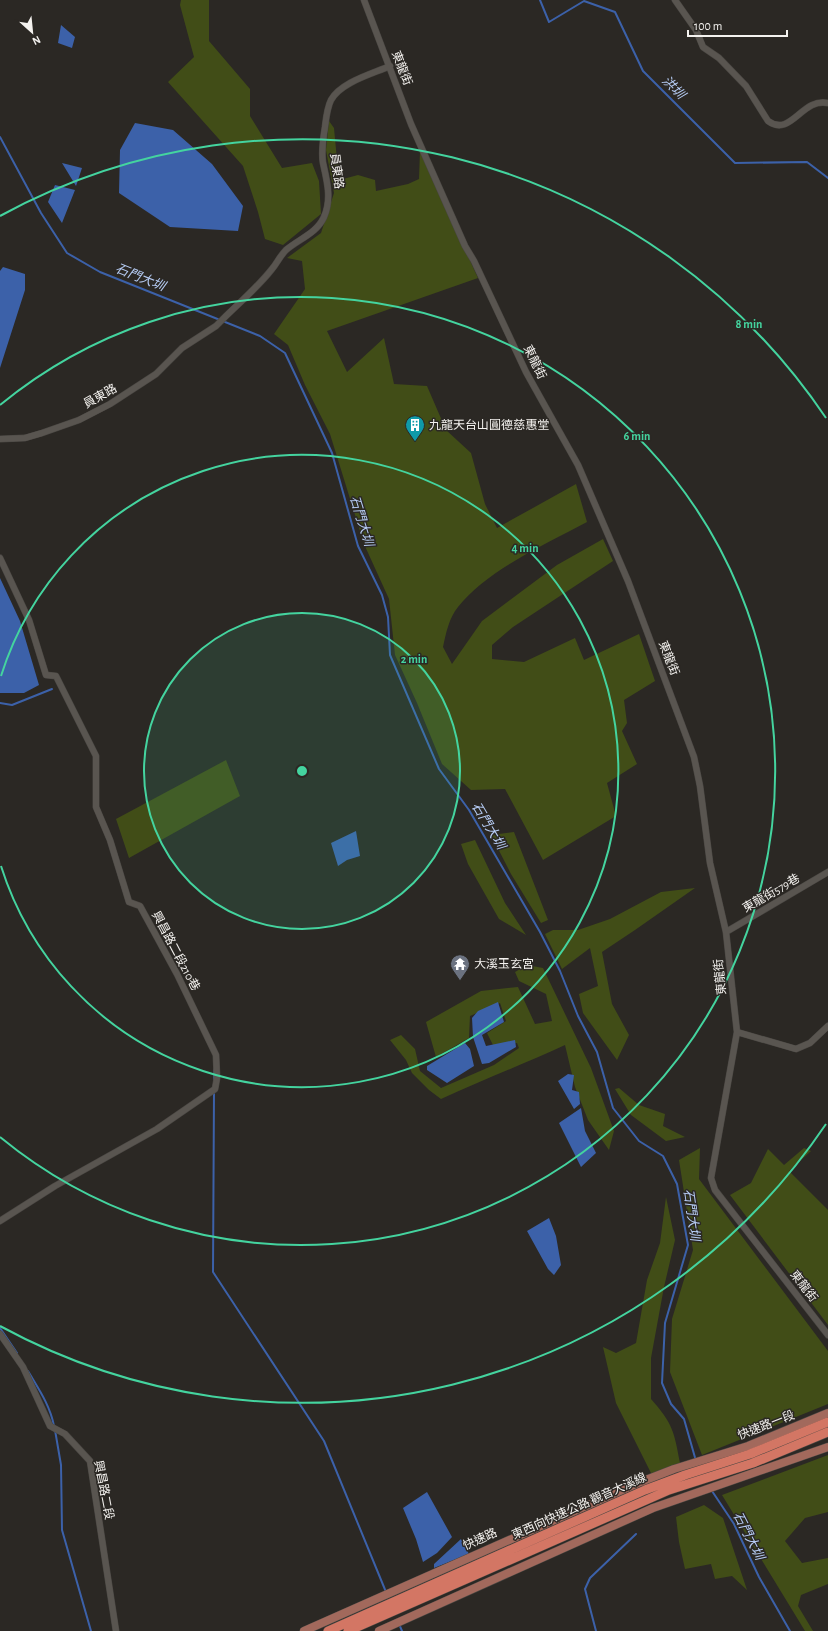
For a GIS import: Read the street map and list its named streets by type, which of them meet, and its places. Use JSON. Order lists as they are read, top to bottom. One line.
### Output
{"streets":{"highway":["東西向快速公路 觀音大溪線"],"main road":["快速路一段","快速路"],"street":["東龍街","員東路","東龍街579巷","興昌路二段210巷","興昌路二段"]},"crossings":[["東龍街","員東路"],["東龍街","東龍街579巷"],["快速路一段","快速路"]],"water":["洪圳","石門大圳"],"places":{"building":["九龍天台山圓德慈惠堂"],"temple":["大溪玉玄宮"]},"scale_bar":"100 m","north":"bottom right","rings":["8 min","6 min","4 min","2 min"]}
